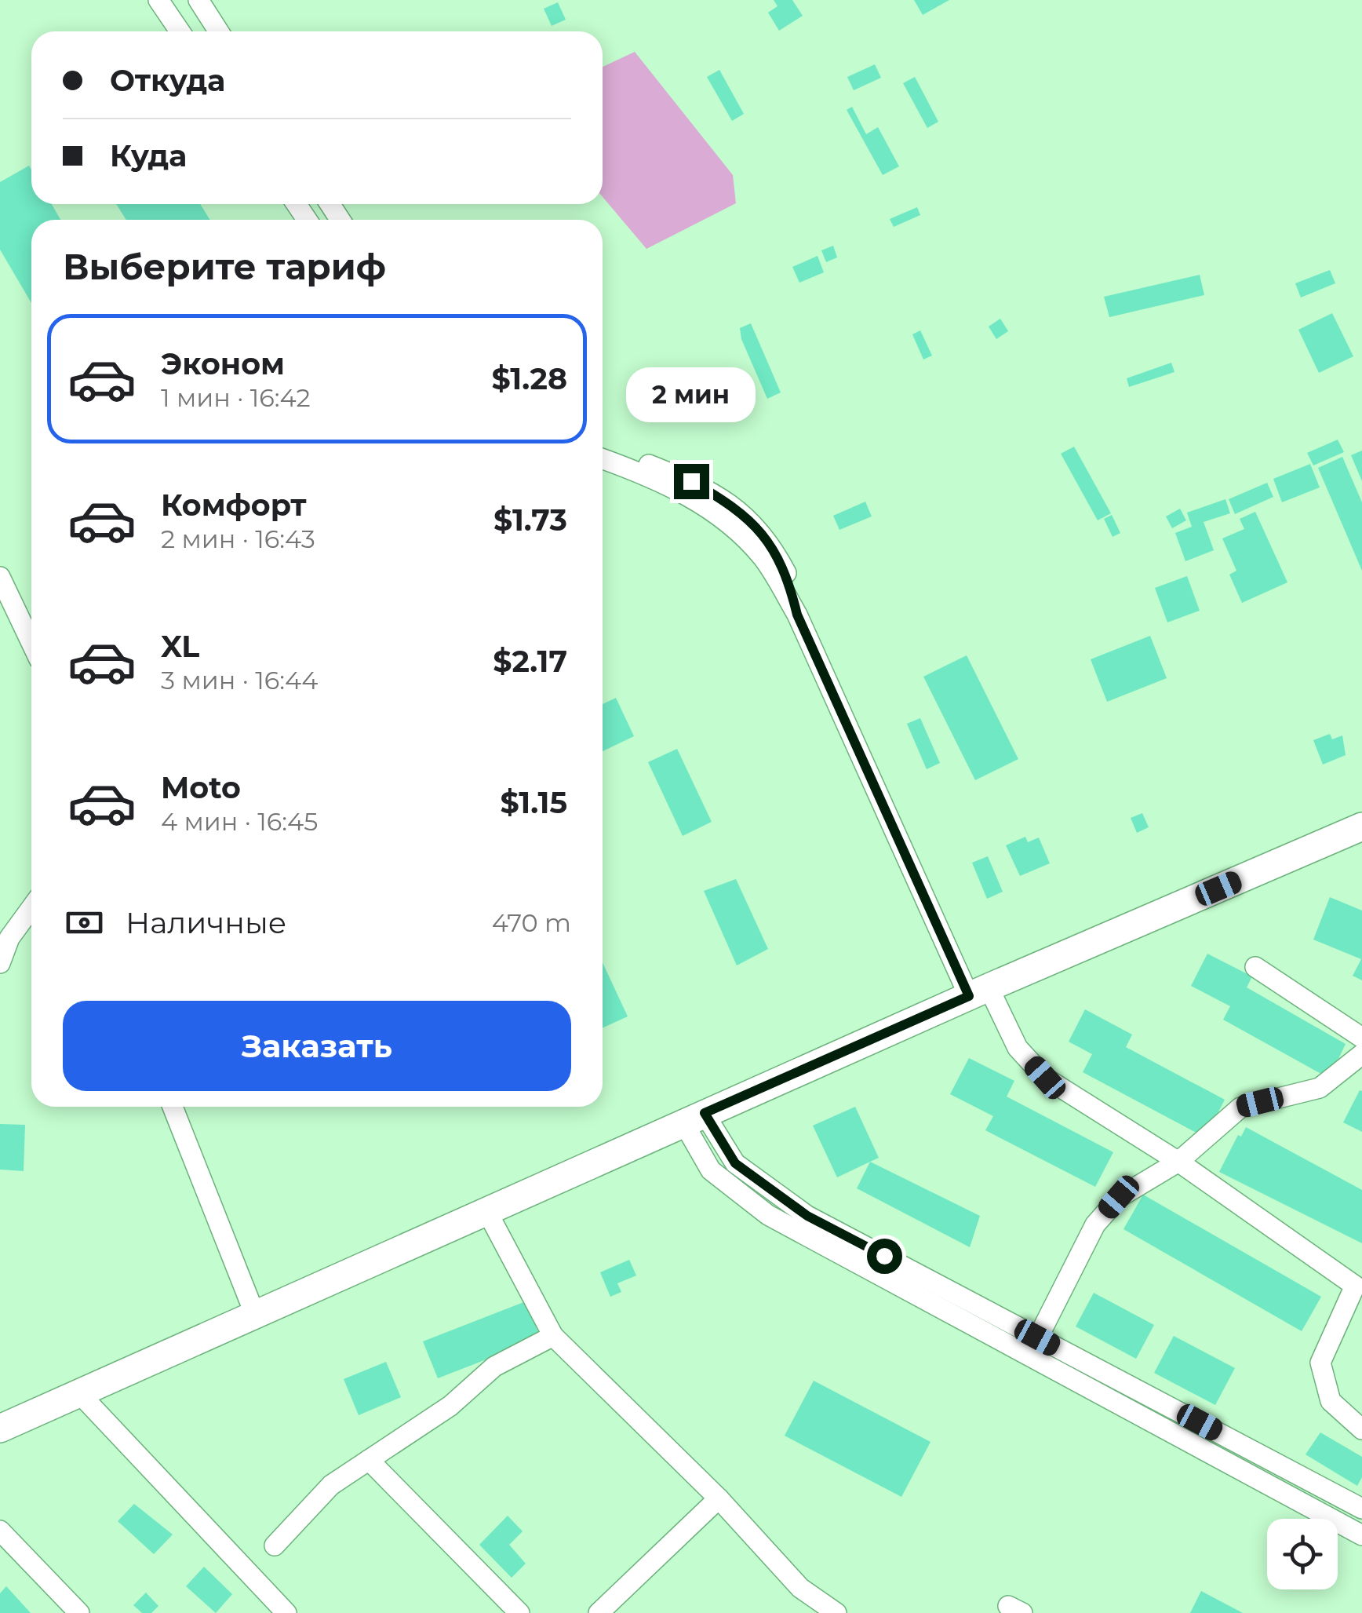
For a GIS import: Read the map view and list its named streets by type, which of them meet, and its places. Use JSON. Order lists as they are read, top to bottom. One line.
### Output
{"page":{"banner":["Откуда","Куда"],"heading":"Выберите тариф","list":[{"name":"Эконом","note":"1 мин · 16:42","value":"$1.28"},{"name":"Комфорт","note":"2 мин · 16:43","value":"$1.73"},{"name":"XL","note":"3 мин · 16:44","value":"$2.17"},{"name":"Moto","note":"4 мин · 16:45","value":"$1.15"}],"bubble":"2 мин","pay":["Наличные","470 m"],"buttons":"Заказать"}}
